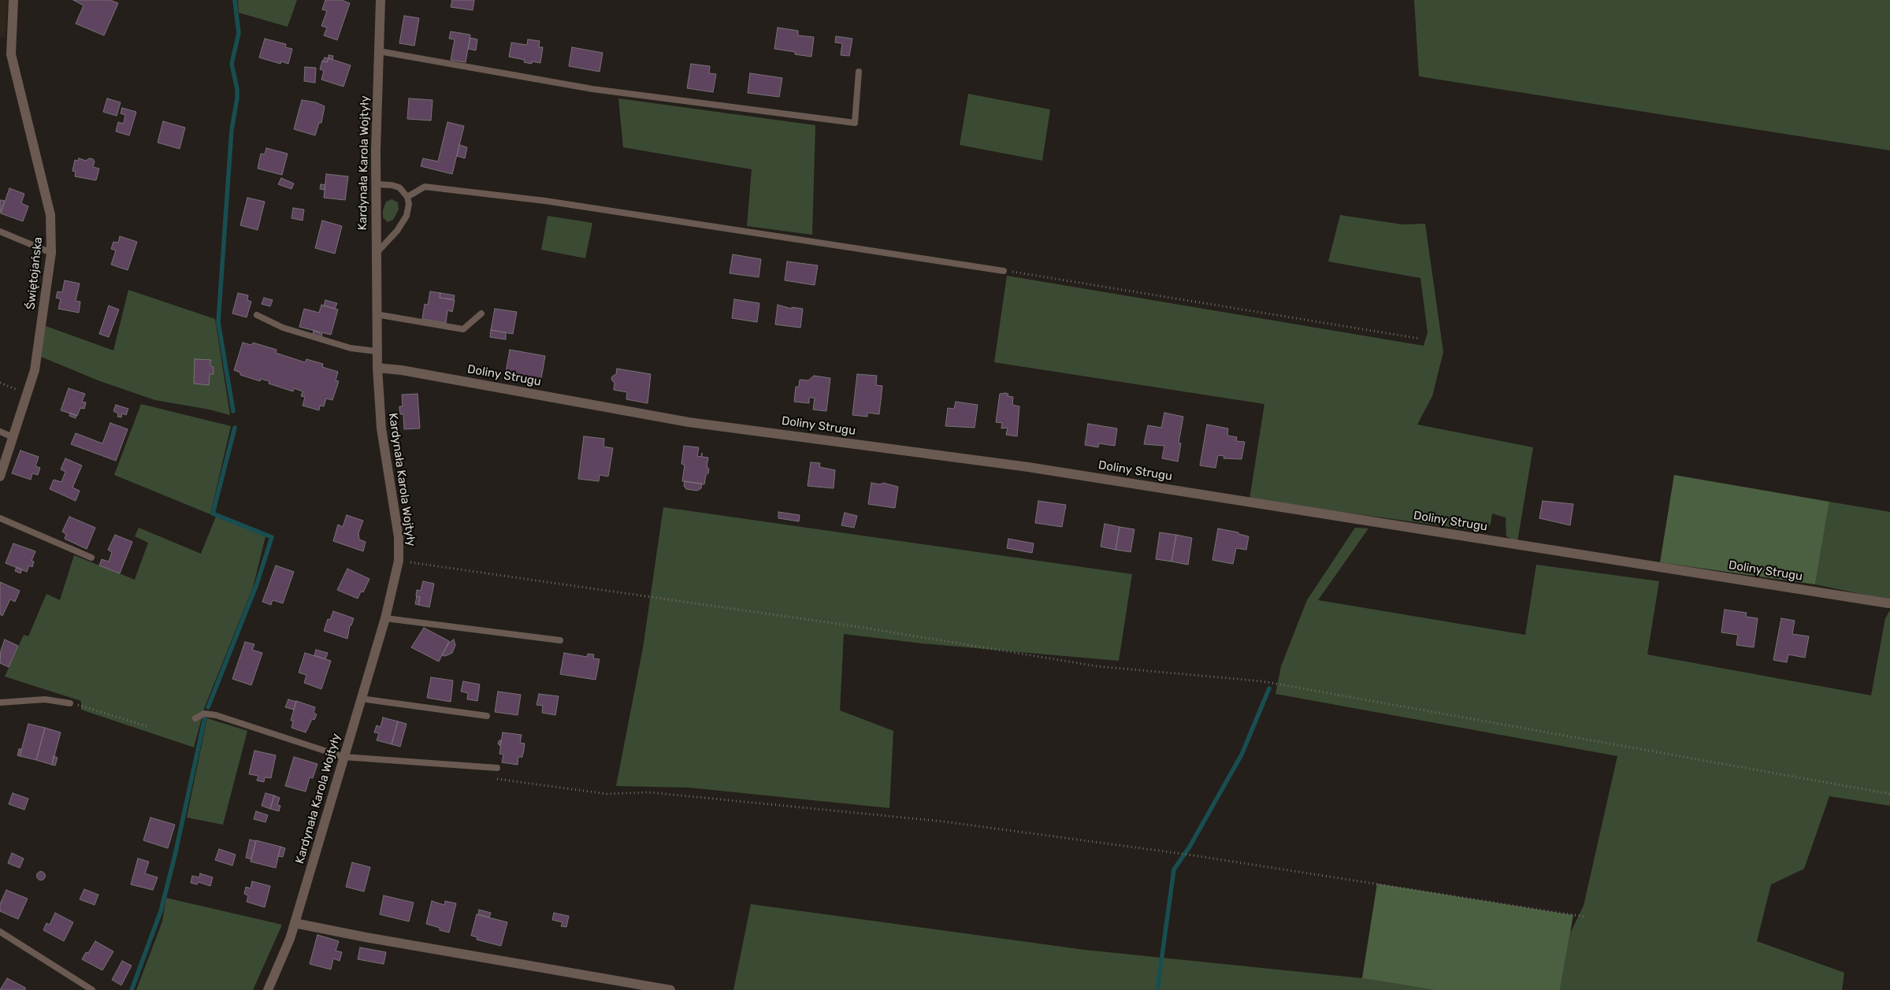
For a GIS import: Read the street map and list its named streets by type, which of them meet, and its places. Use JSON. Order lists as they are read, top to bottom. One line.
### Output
{"streets":{"street":["Kardynała Karola Wojtyły","Świętojańska","Doliny Strugu"]},"crossings":[["Kardynała Karola Wojtyły","Doliny Strugu"]]}
